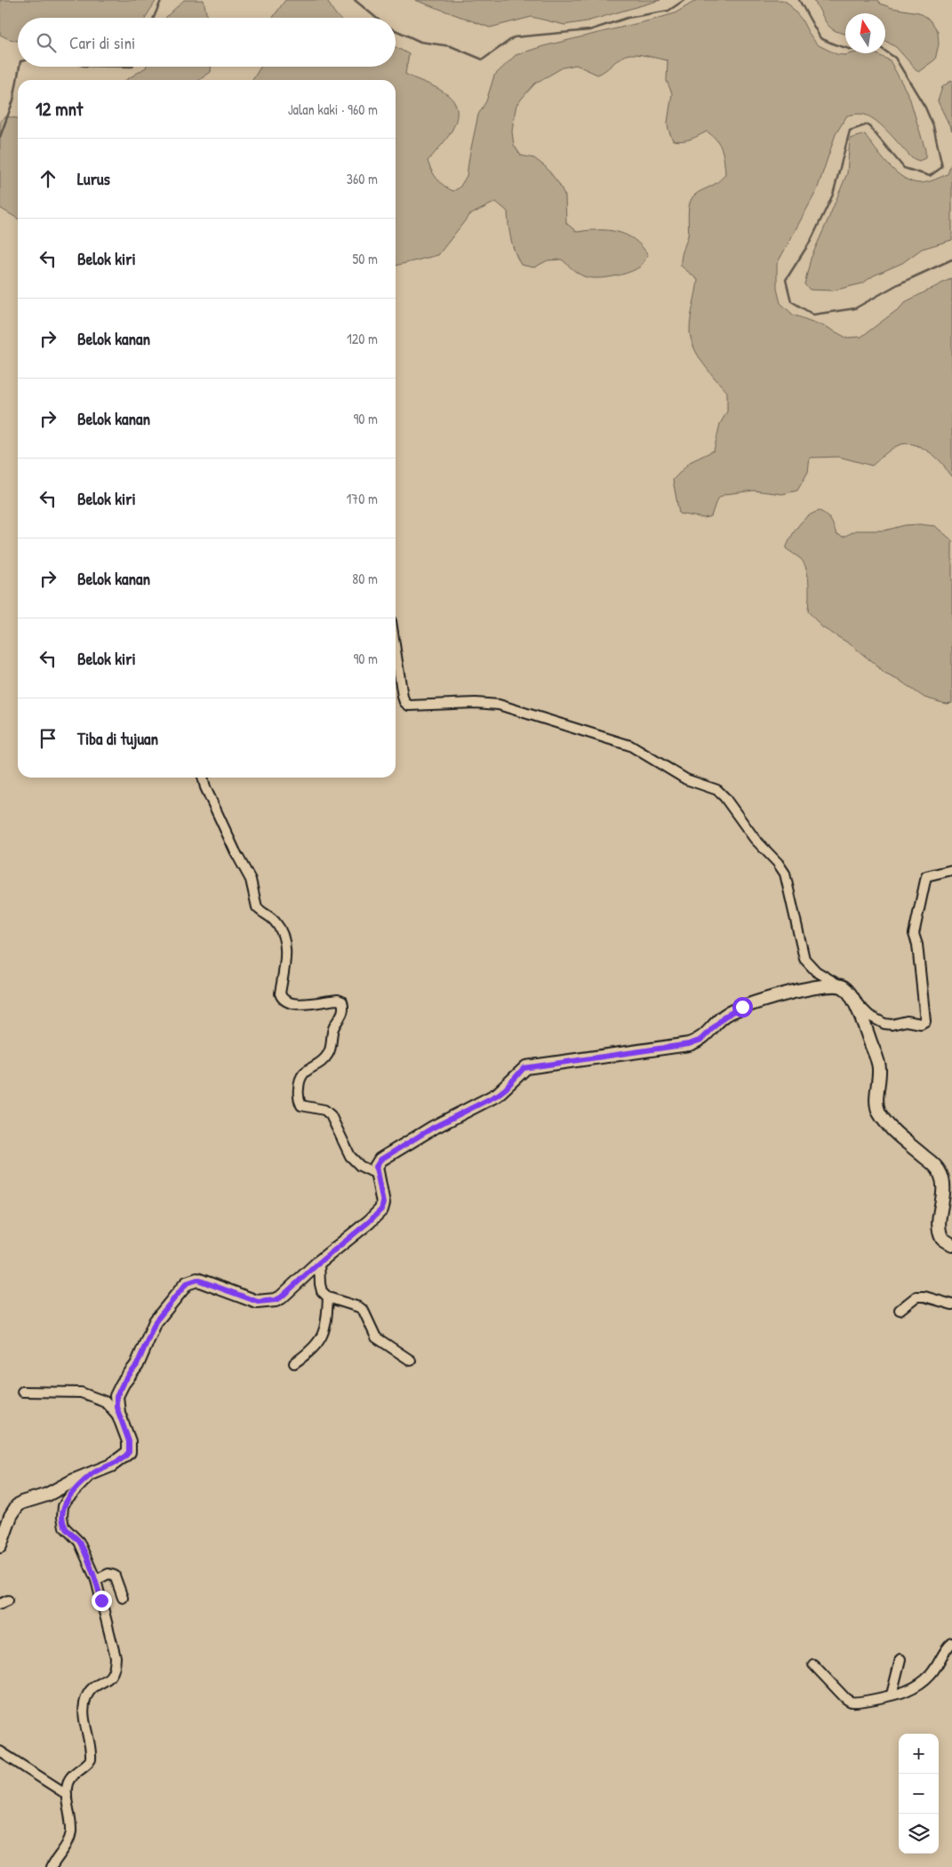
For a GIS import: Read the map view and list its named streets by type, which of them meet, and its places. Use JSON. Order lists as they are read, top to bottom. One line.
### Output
{"north":"top","page":{"search":"Cari di sini","heading":["12 mnt","Jalan kaki · 960 m"],"list":[["Lurus","360 m"],["Belok kiri","50 m"],["Belok kanan","120 m"],["Belok kanan","90 m"],["Belok kiri","170 m"],["Belok kanan","80 m"],["Belok kiri","90 m"],"Tiba di tujuan"],"map_buttons":["+","−"]}}
